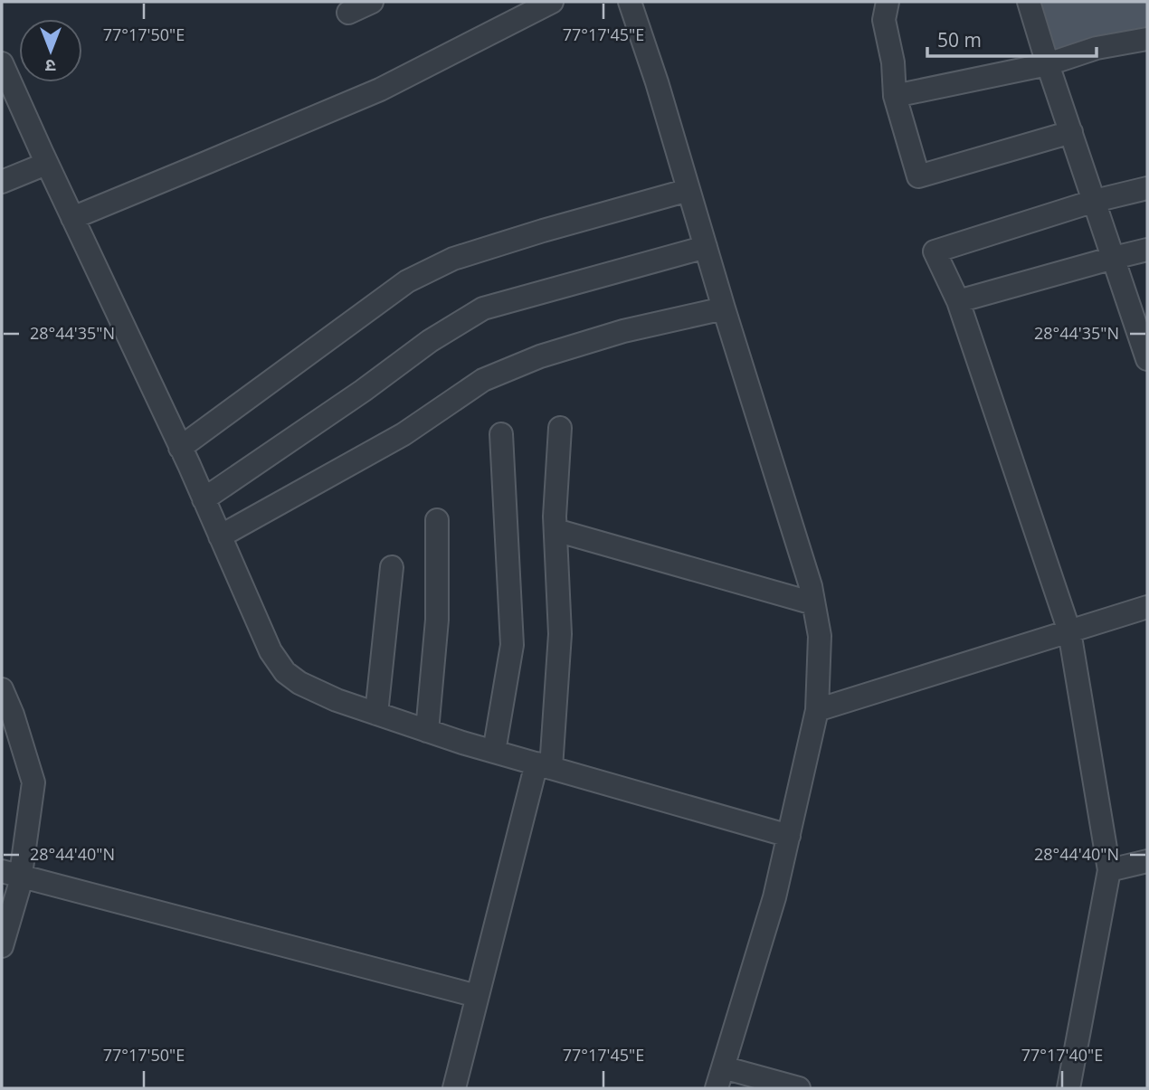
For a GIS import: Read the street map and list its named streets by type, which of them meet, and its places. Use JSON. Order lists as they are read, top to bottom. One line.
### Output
{"scale_bar":"50 m","north":"bottom","coordinates":["77°17'50\"E","77°17'45\"E","28°44'35\"N","28°44'40\"N","77°17'40\"E"]}
